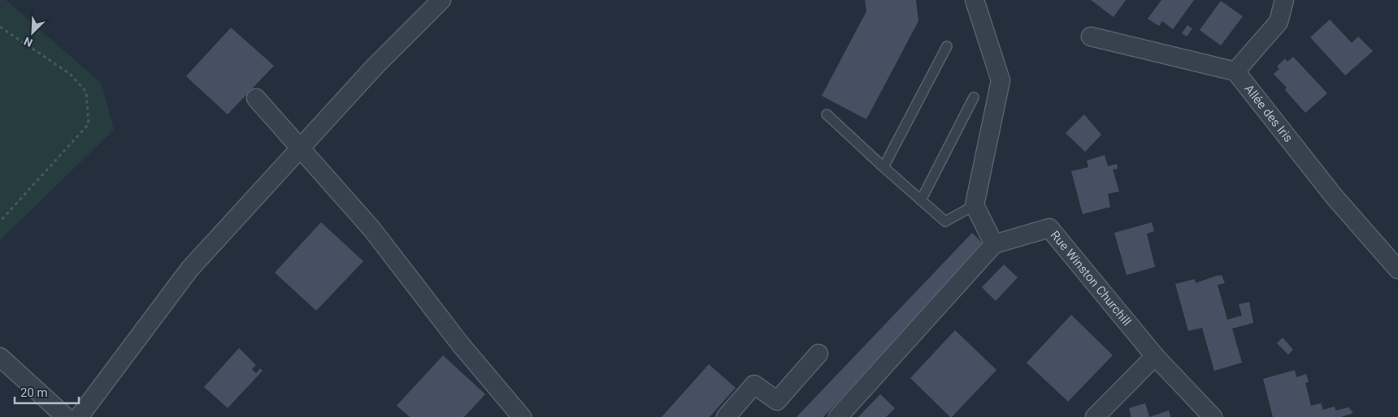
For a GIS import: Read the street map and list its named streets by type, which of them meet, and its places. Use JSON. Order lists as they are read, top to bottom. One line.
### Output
{"streets":{"street":["Allée des Iris","Rue Winston Churchill"]},"scale_bar":"20 m","north":"bottom left"}
